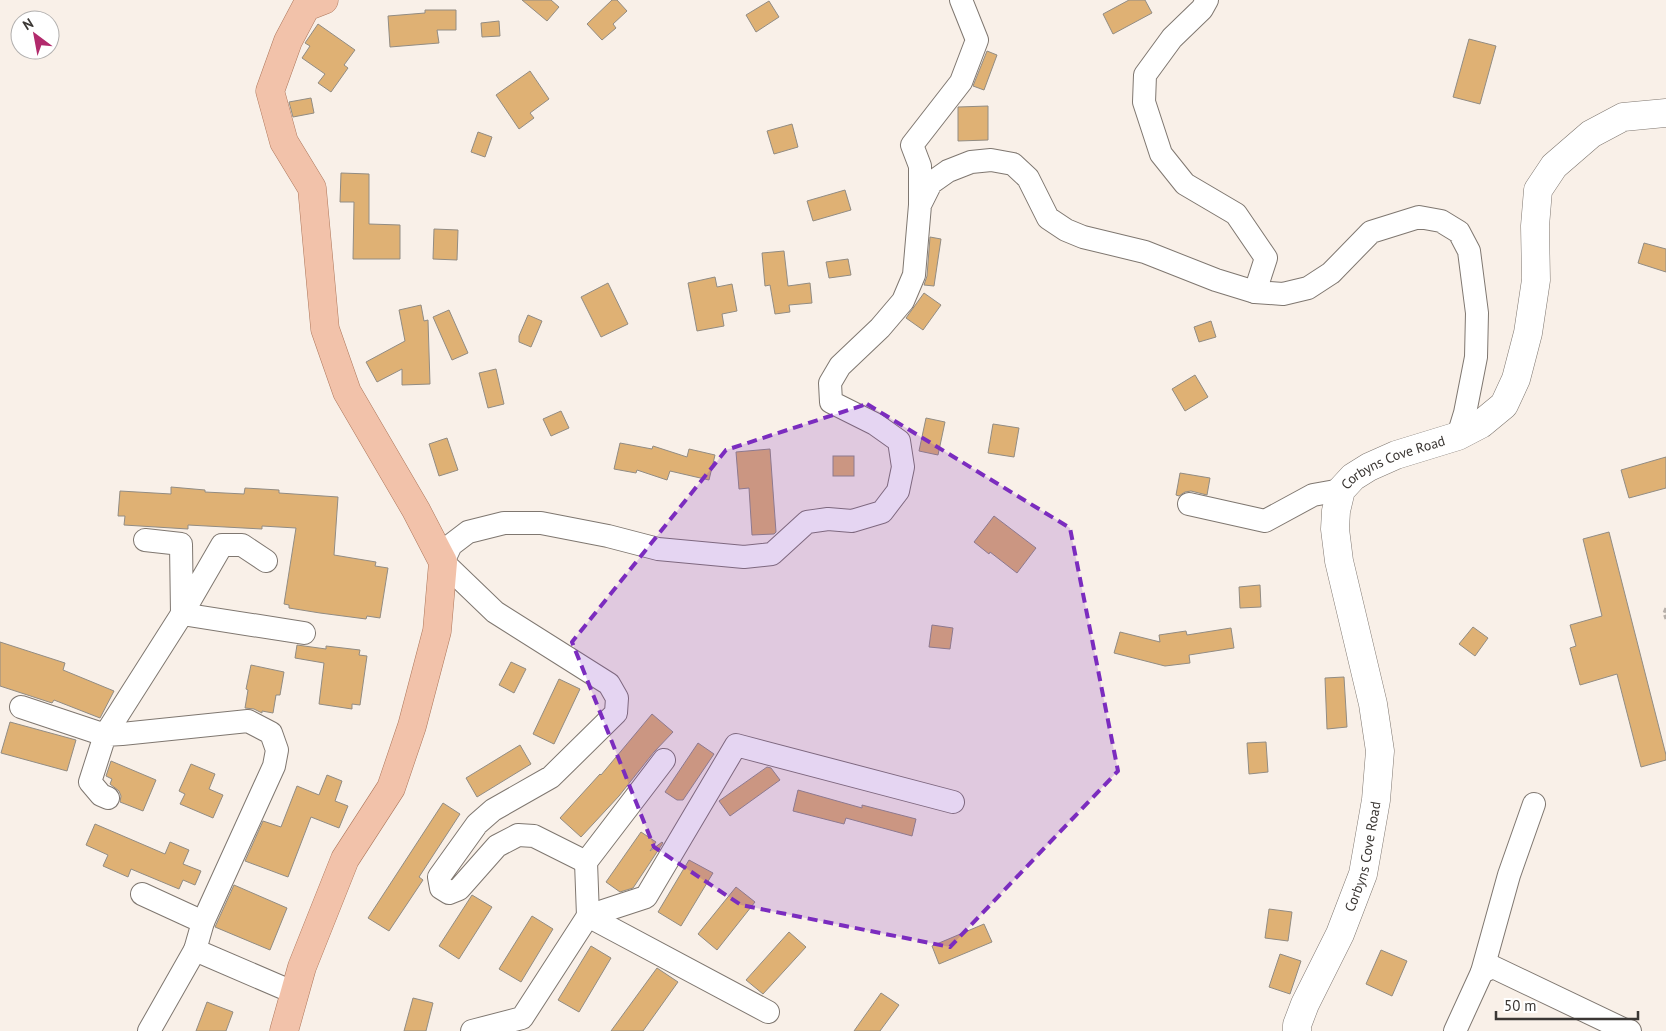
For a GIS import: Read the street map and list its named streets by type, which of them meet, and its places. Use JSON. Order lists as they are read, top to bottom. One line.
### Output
{"streets":{"main road":["Corbyns Cove Road"]},"scale_bar":"50 m","north":"top left"}
